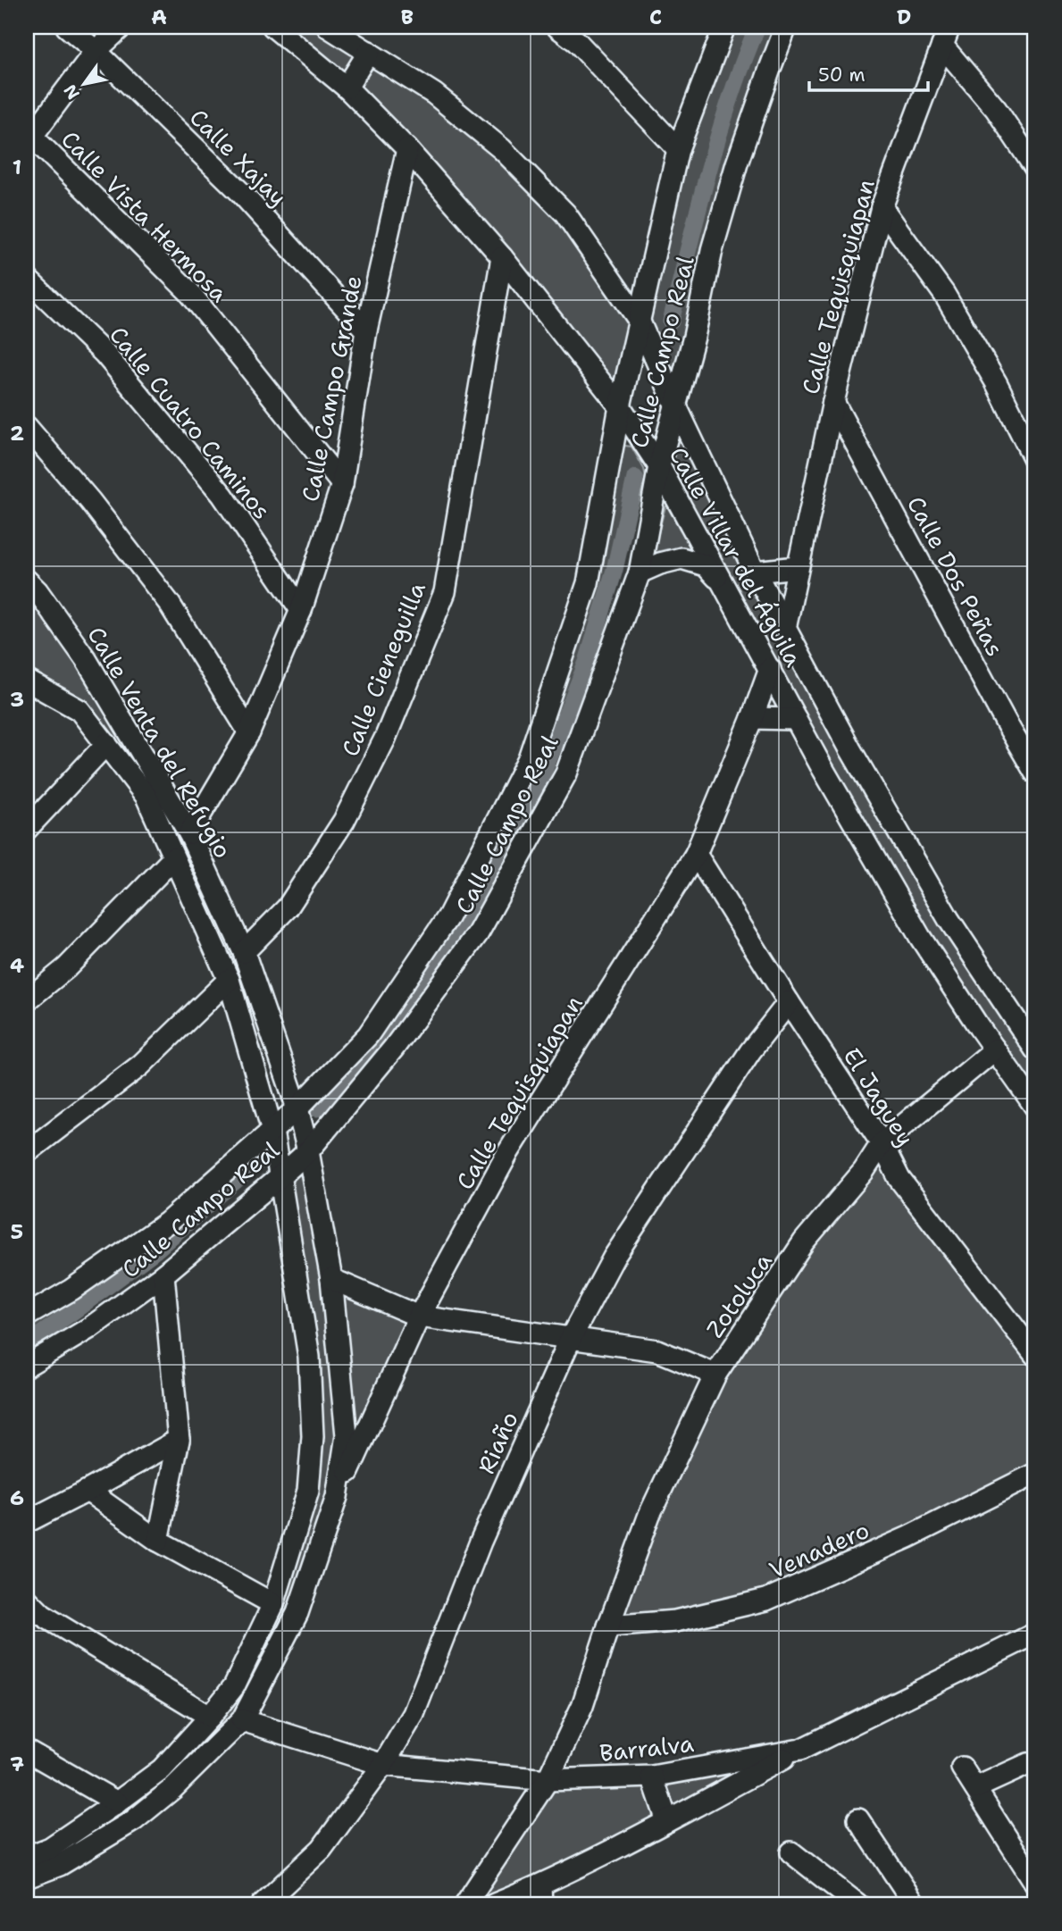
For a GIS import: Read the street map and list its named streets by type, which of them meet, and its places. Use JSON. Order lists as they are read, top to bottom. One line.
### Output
{"streets":{"street":["Calle Xajay","Calle Vista Hermosa","Calle Tequisquiapan","Calle Campo Real","Calle Campo Grande","Calle Cuatro Caminos","Calle Villar del Águila","Calle Dos Peñas","Calle Cieneguilla","Calle Venta del Refugio","El Jaguey","Zotoluca","Riaño","Venadero","Barralva"]},"crossings":[["Calle Xajay","Calle Campo Grande"],["Calle Vista Hermosa","Calle Campo Grande"],["Calle Tequisquiapan","Calle Villar del Águila"],["Calle Tequisquiapan","Calle Dos Peñas"],["Calle Tequisquiapan","Calle Venta del Refugio"],["Calle Tequisquiapan","El Jaguey"],["Calle Campo Real","Calle Villar del Águila"],["Calle Campo Real","Calle Venta del Refugio"],["Calle Campo Grande","Calle Cuatro Caminos"],["Calle Campo Grande","Calle Villar del Águila"],["Calle Campo Grande","Calle Venta del Refugio"],["Calle Villar del Águila","Calle Cieneguilla"],["Calle Villar del Águila","Zotoluca"],["Calle Cieneguilla","Calle Venta del Refugio"],["Calle Venta del Refugio","Barralva"],["El Jaguey","Zotoluca"],["El Jaguey","Riaño"],["Zotoluca","Venadero"],["Zotoluca","Barralva"],["Riaño","Barralva"]],"scale_bar":"50 m","north":"bottom left","grid":{"columns":["A","B","C","D"],"rows":["1","2","3","4","5","6","7"]}}
